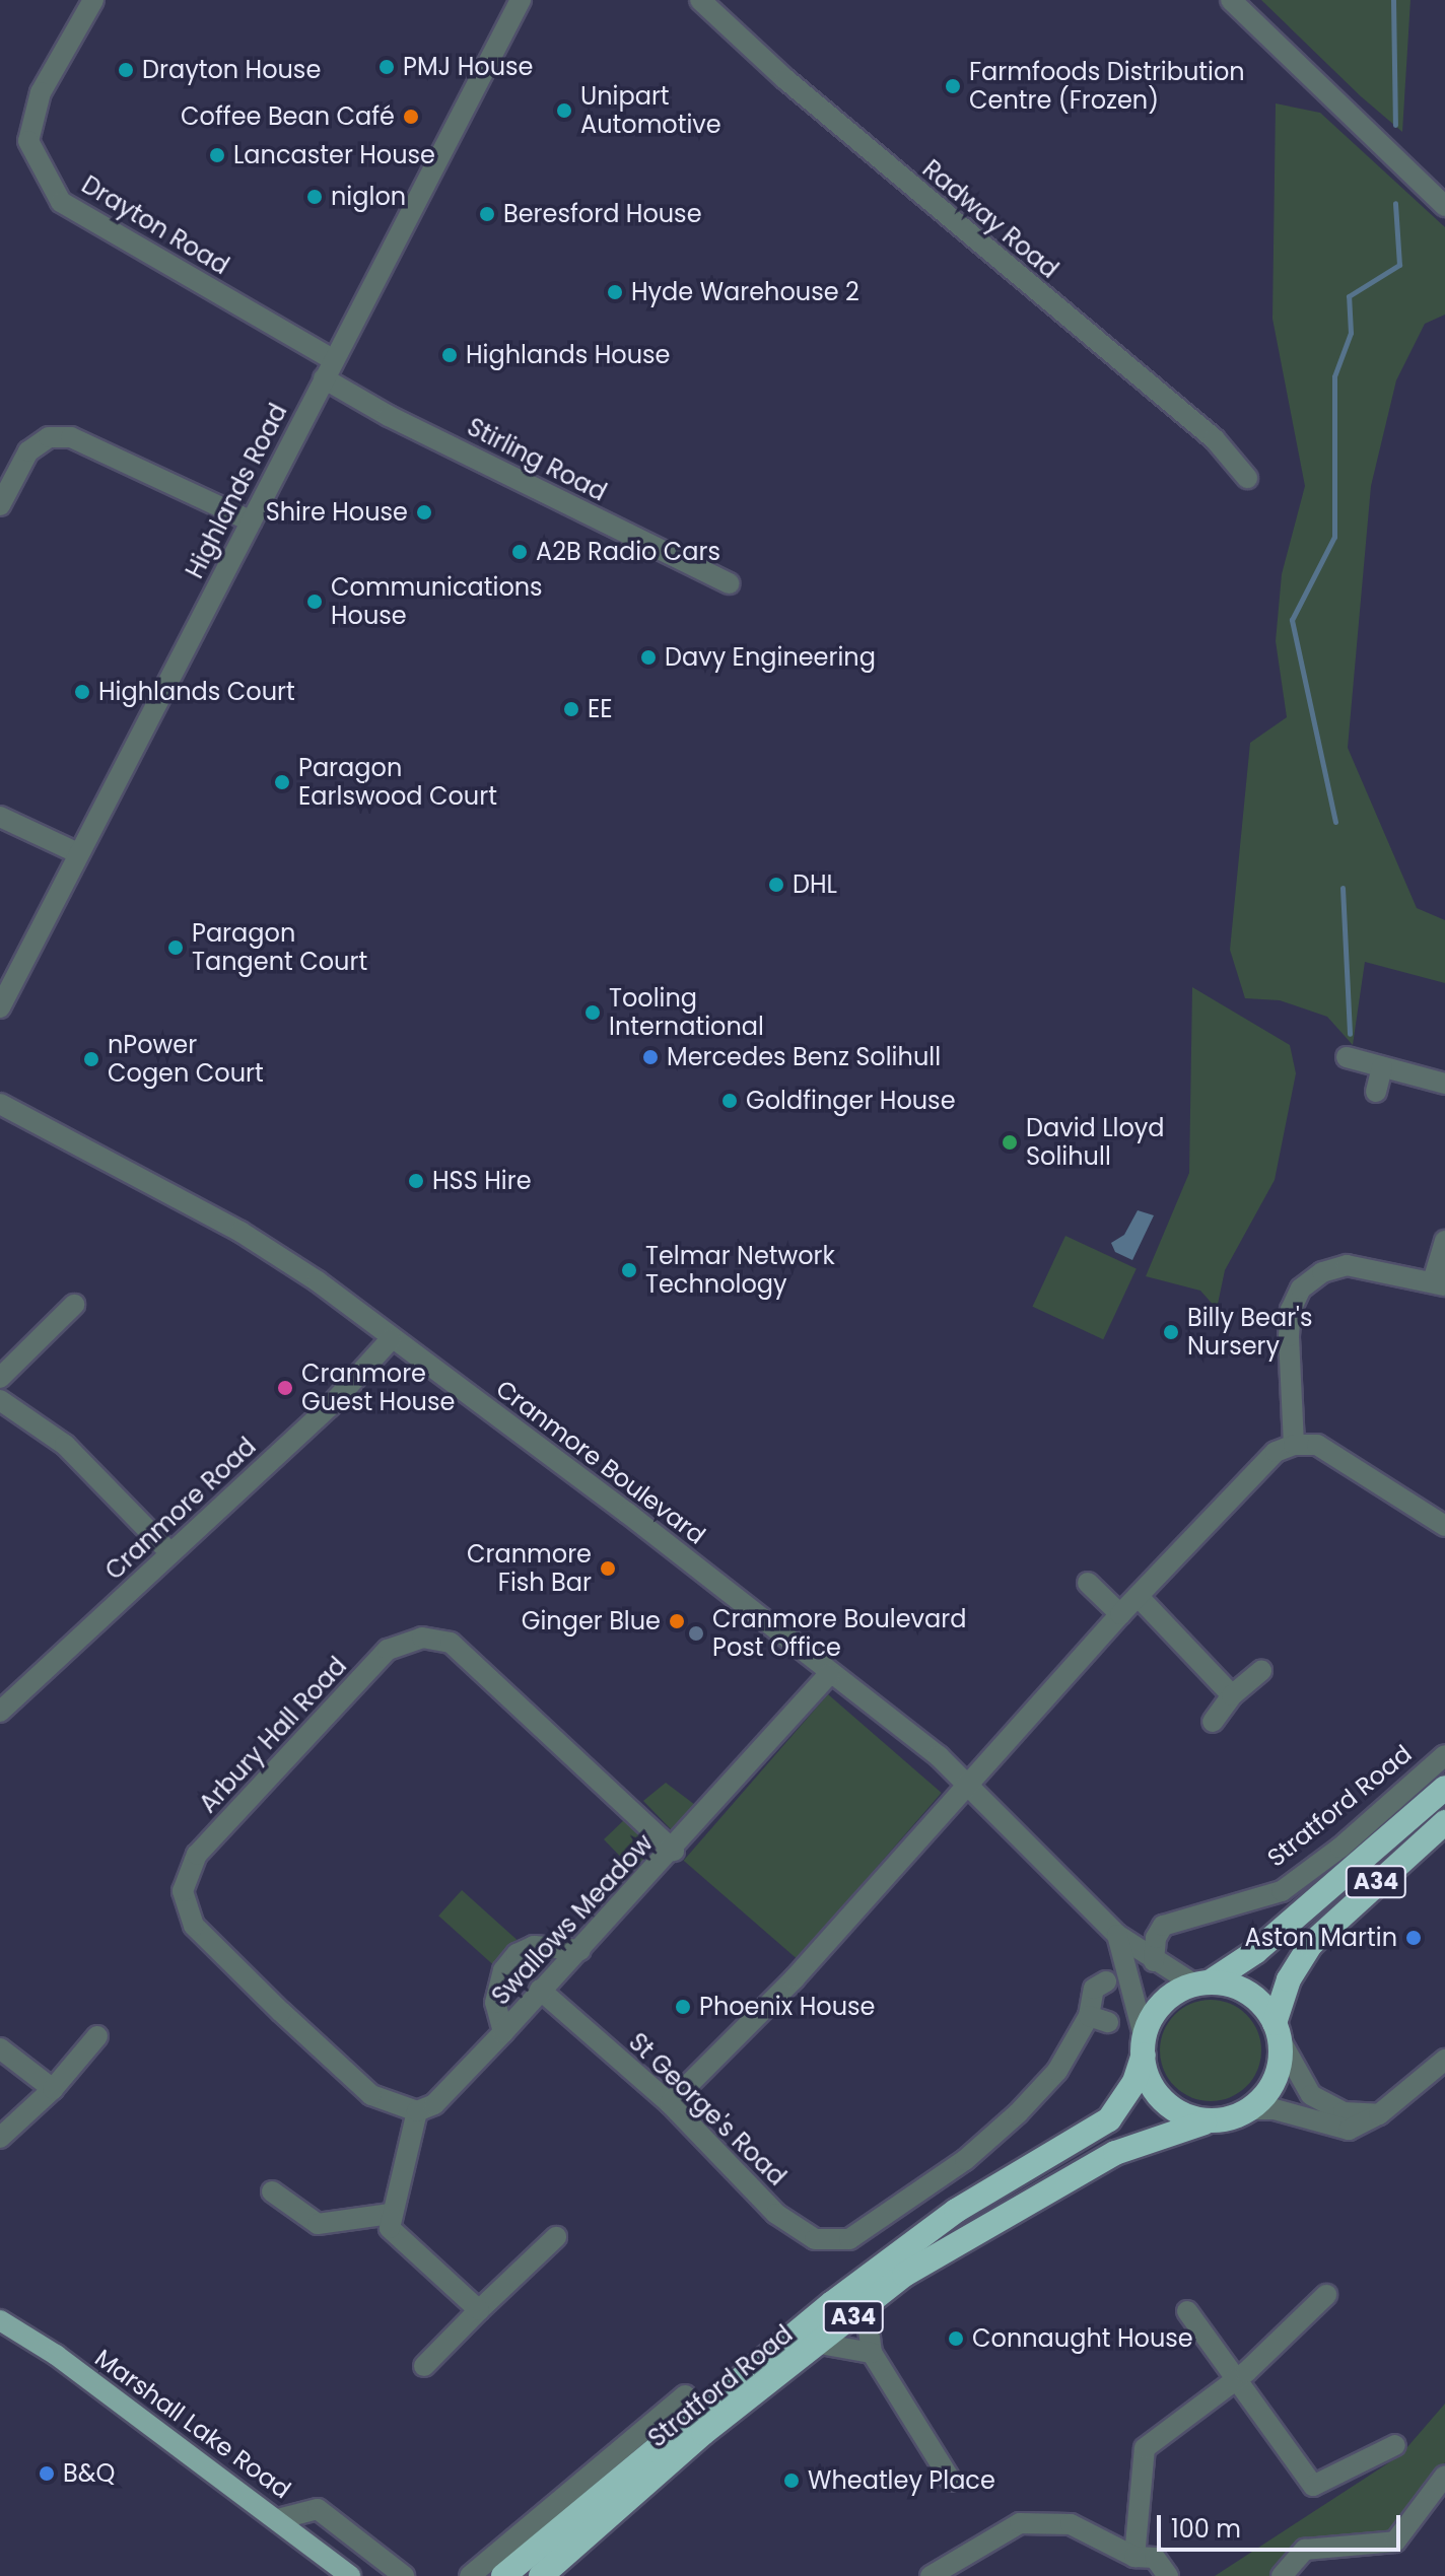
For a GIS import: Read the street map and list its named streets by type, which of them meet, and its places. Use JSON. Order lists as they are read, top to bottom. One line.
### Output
{"streets":{"highway":["Stratford Road","A34"],"main road":["Marshall Lake Road"],"street":["Radway Road","Drayton Road","Stirling Road","Highlands Road","Cranmore Boulevard","Cranmore Road","Arbury Hall Road","Swallows Meadow","St George's Road"]},"crossings":[["Drayton Road","Highlands Road"],["Stirling Road","Highlands Road"],["Cranmore Boulevard","Cranmore Road"],["Cranmore Boulevard","Stratford Road"],["Cranmore Boulevard","A34"],["Cranmore Boulevard","Swallows Meadow"],["Arbury Hall Road","Swallows Meadow"],["Stratford Road","A34"],["Swallows Meadow","St George's Road"]],"places":["PMJ House","Drayton House","Farmfoods Distribution Centre (Frozen)","Unipart Automotive","Coffee Bean Café","Lancaster House","niglon","Beresford House","Hyde Warehouse 2","Highlands House","Shire House","A2B Radio Cars","Communications House","Davy Engineering","Highlands Court","EE","Paragon Earlswood Court","DHL","Paragon Tangent Court","Tooling International","Mercedes Benz Solihull","nPower Cogen Court","Goldfinger House","David Lloyd Solihull","HSS Hire","Telmar Network Technology","Billy Bear's Nursery","Cranmore Guest House","Cranmore Fish Bar","Ginger Blue","Cranmore Boulevard Post Office","Aston Martin","Phoenix House","Connaught House","B&Q","Wheatley Place"],"scale_bar":"100 m"}
